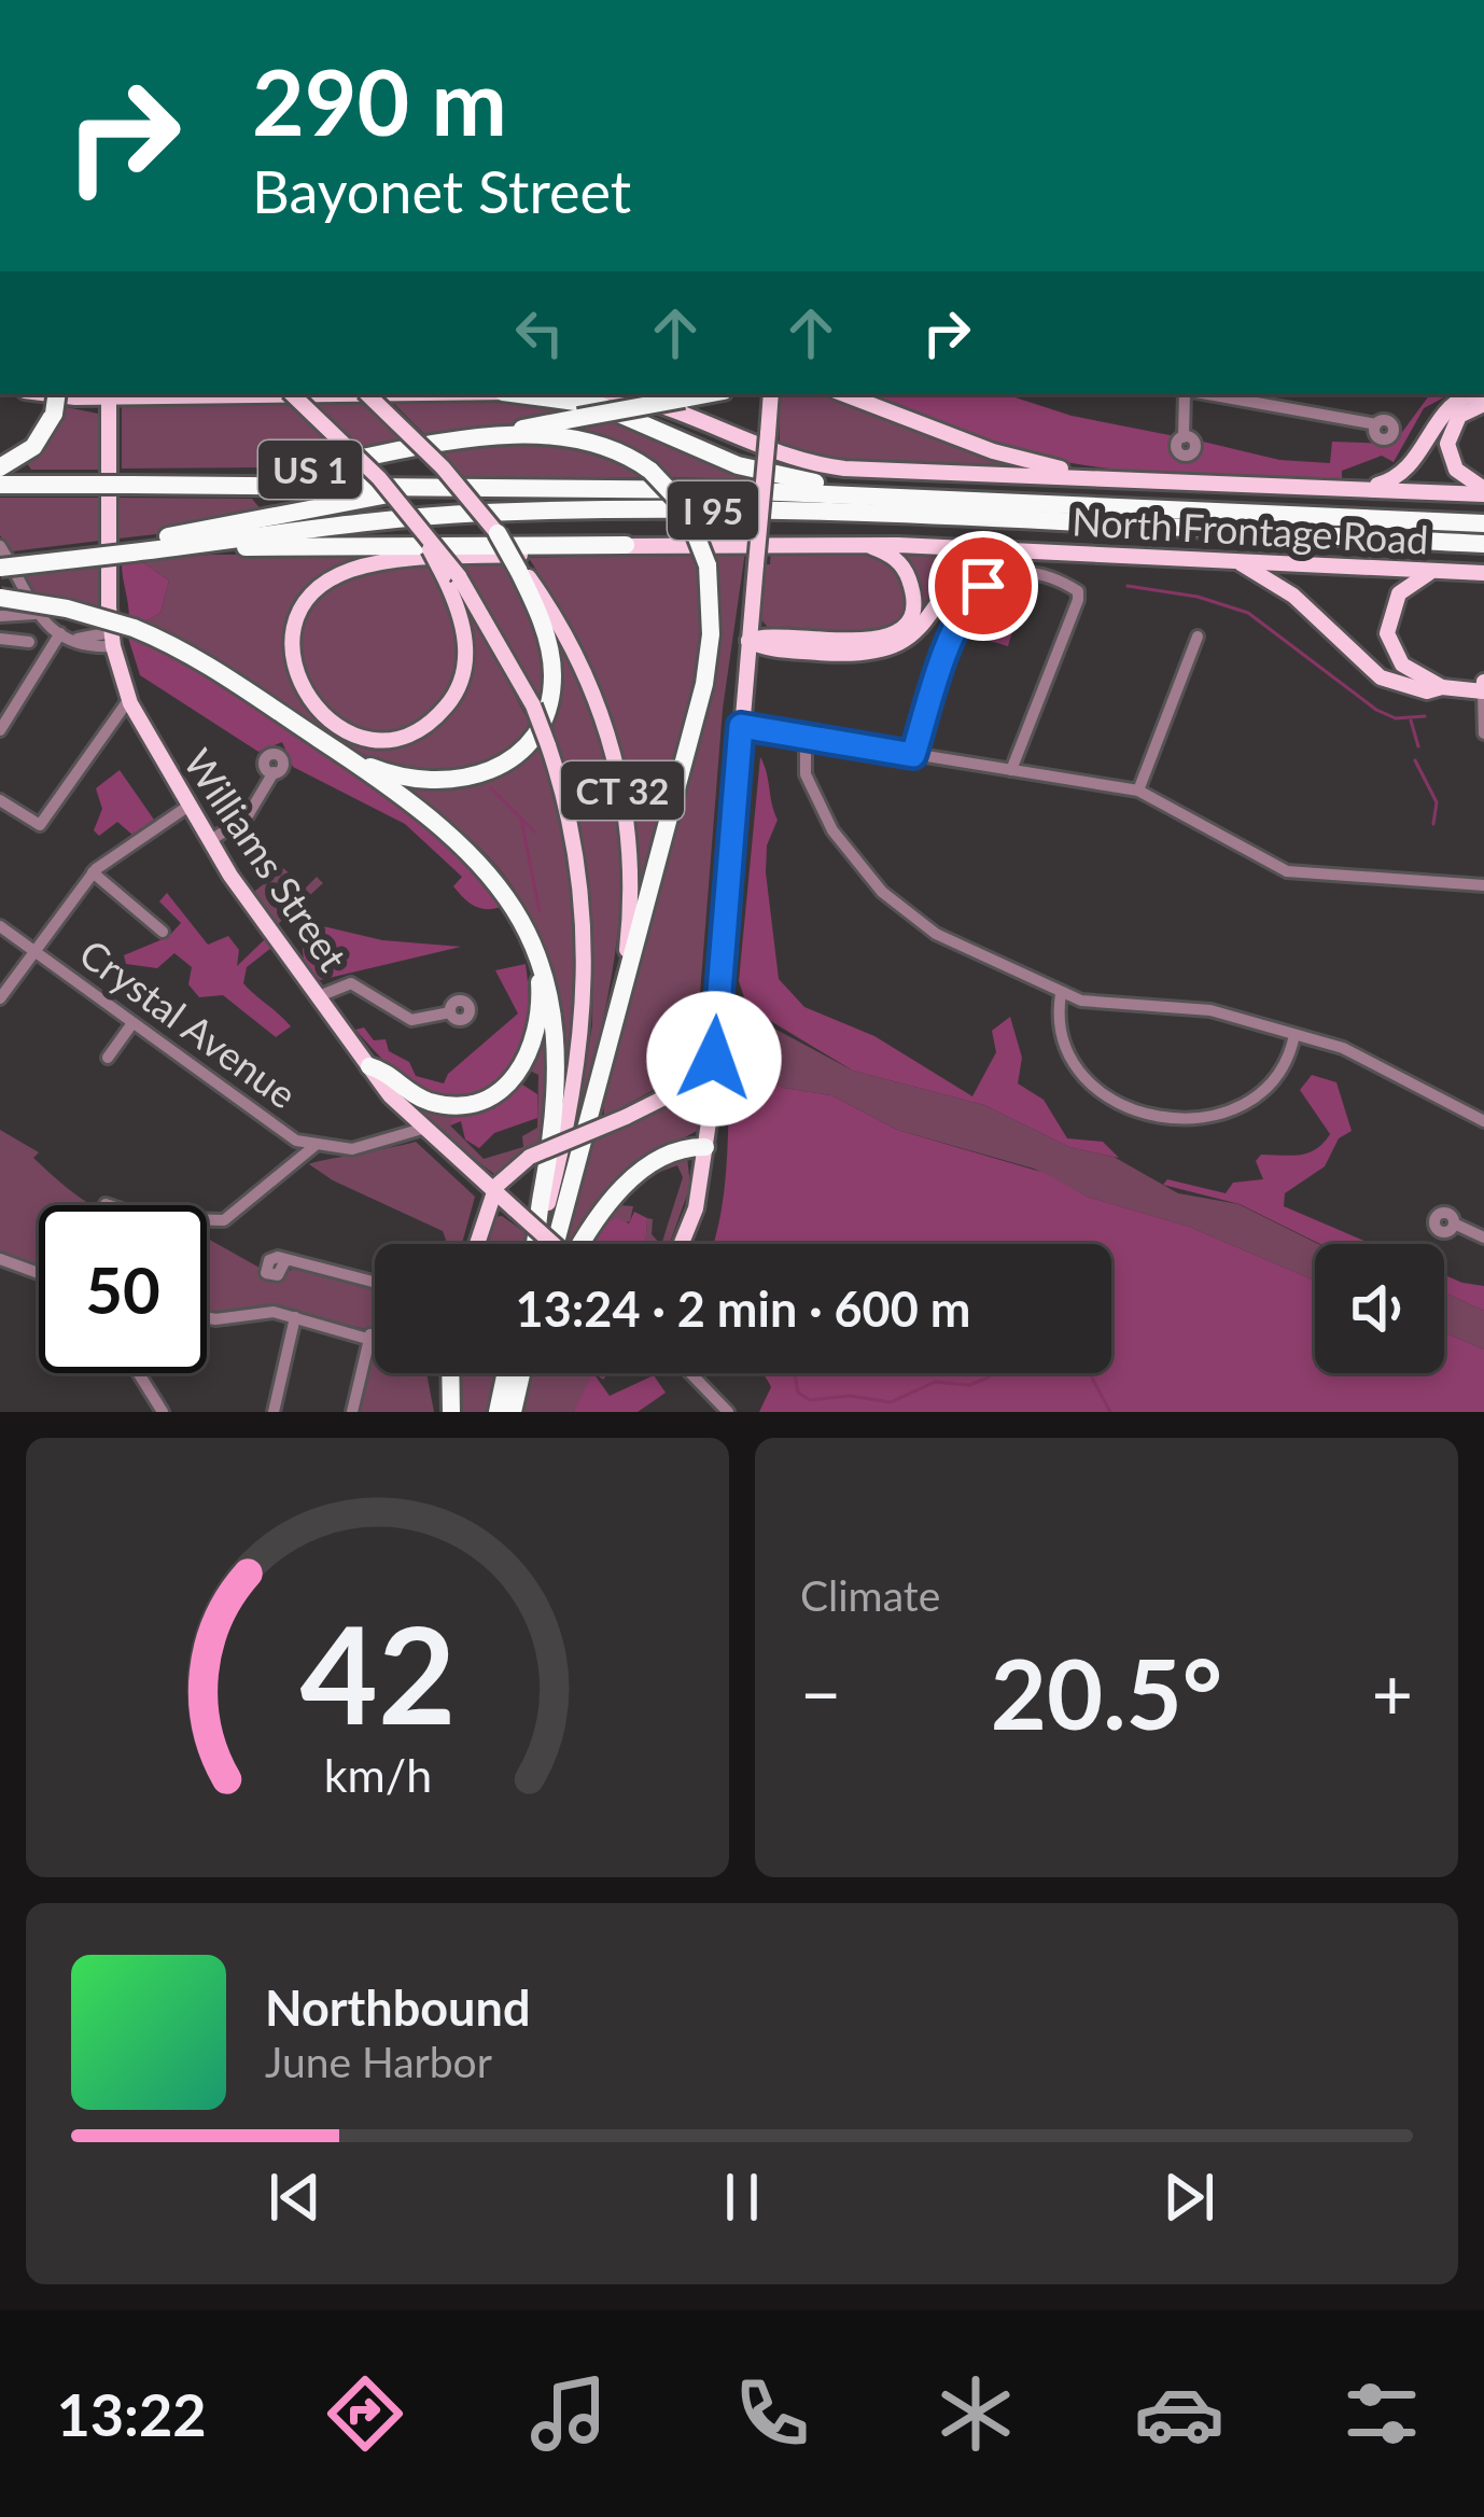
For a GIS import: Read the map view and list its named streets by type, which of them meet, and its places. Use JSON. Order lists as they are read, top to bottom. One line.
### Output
{"streets":{"highway":["US 1","I 95","CT 32"],"main road":["North Frontage Road","Williams Street"],"street":["Crystal Avenue"]},"crossings":[["US 1","I 95"],["US 1","North Frontage Road"],["North Frontage Road","CT 32"],["Williams Street","Crystal Avenue"]],"page":{"turn":["290 m","Bayonet Street"],"limit":"50","trip":"13:24 · 2 min · 600 m","tile":"Climate","heat":["−","20.5°","+"],"song":["Northbound","June Harbor"],"tabs":"13:22","gauge":["42","km/h"]}}
